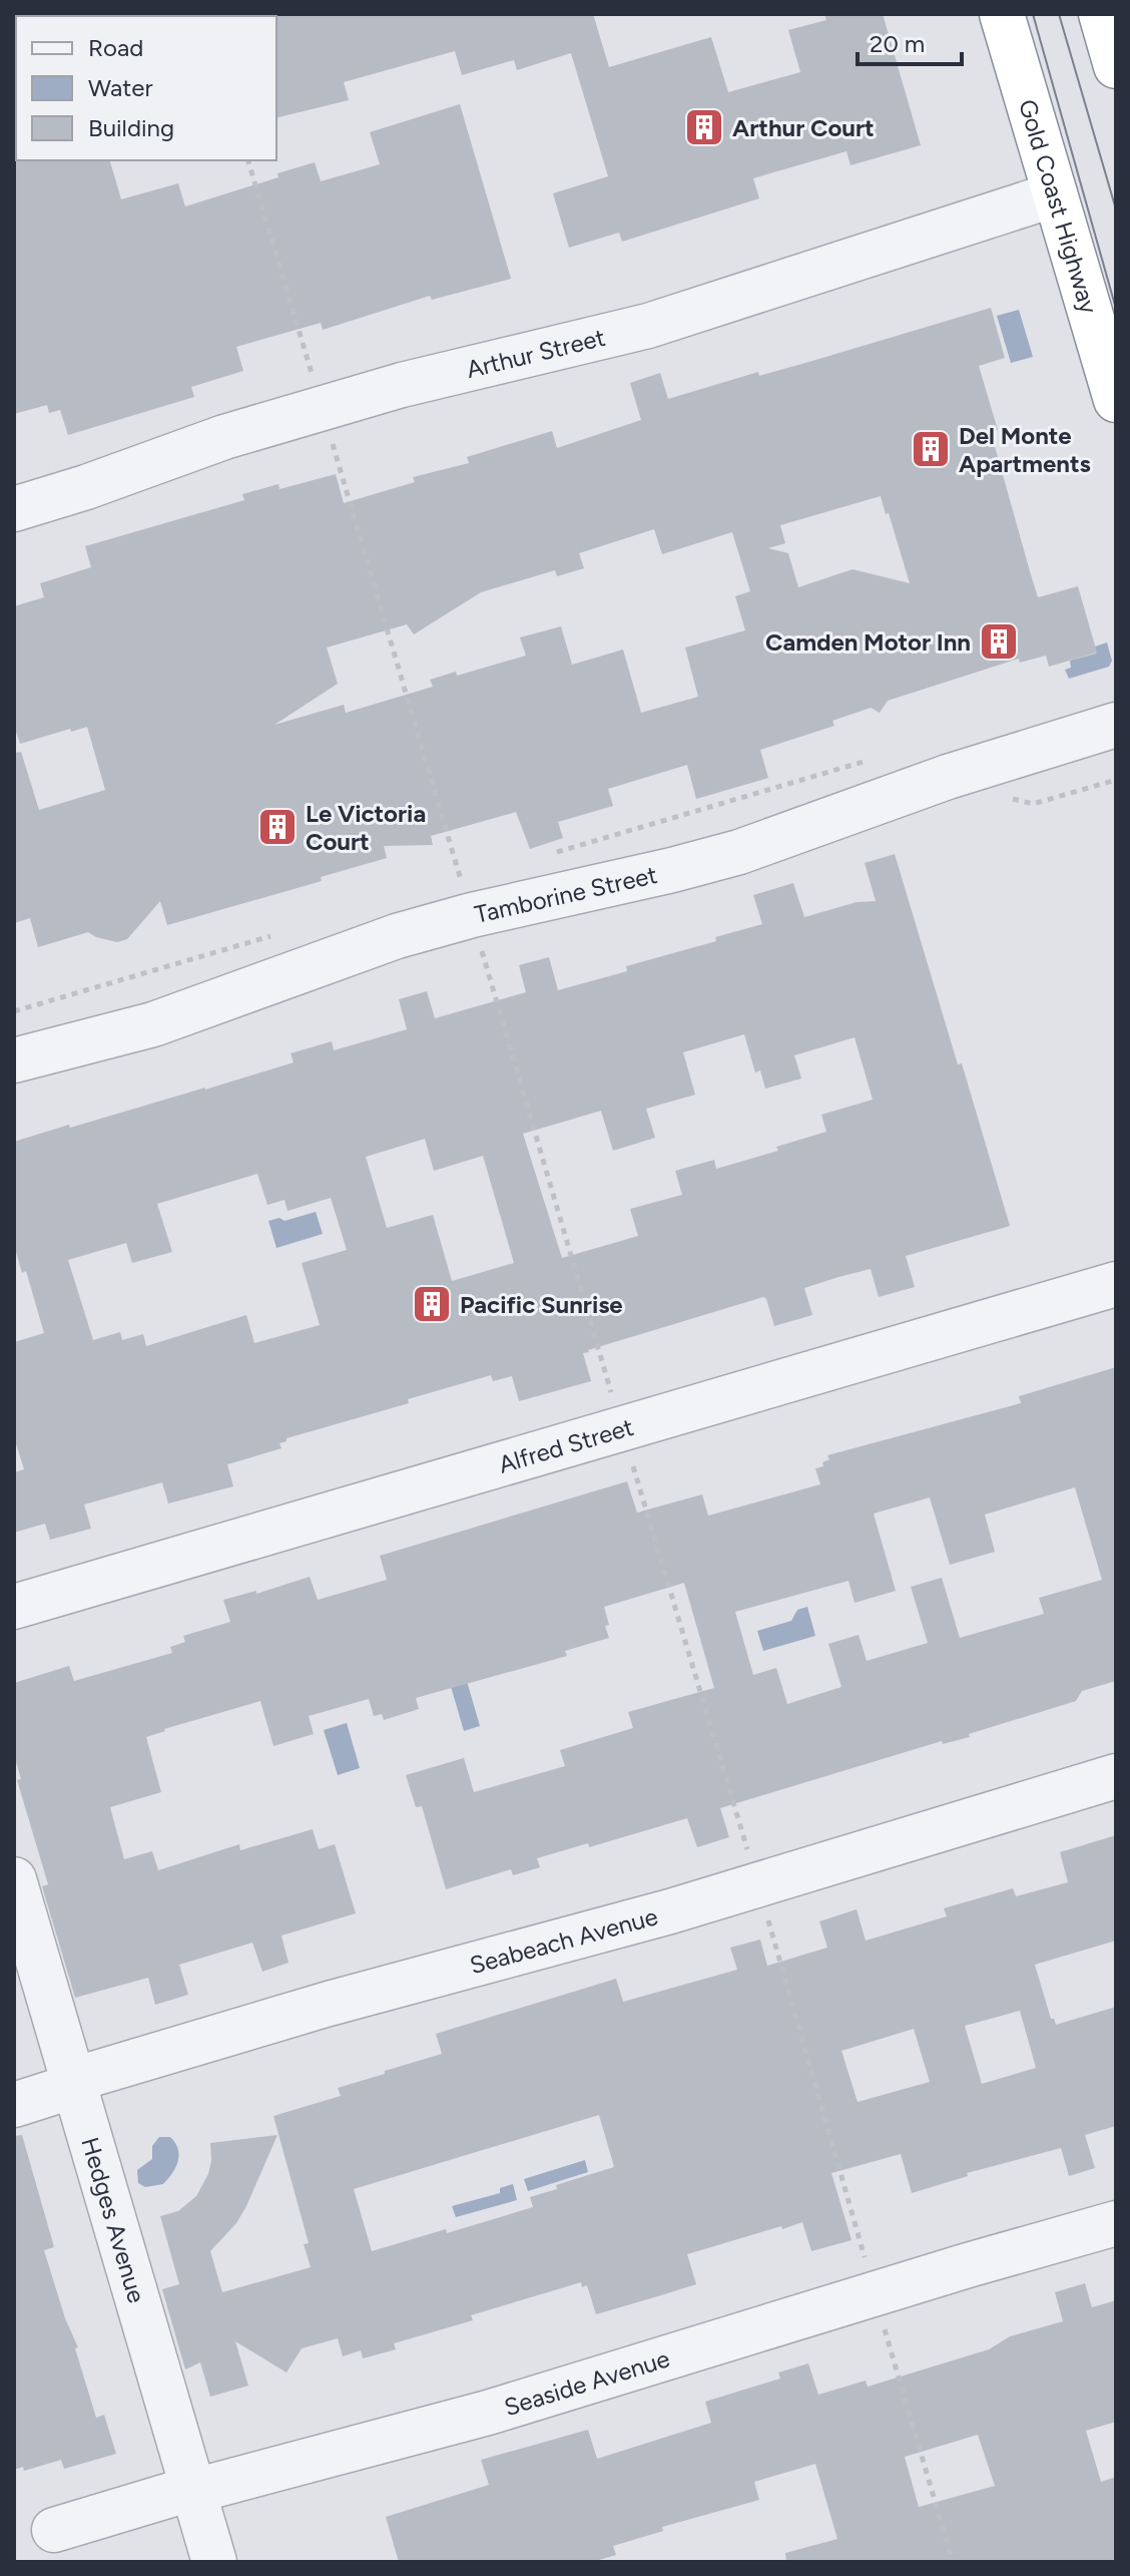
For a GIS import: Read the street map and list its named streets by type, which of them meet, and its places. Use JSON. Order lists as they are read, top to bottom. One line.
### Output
{"streets":{"highway":["Gold Coast Highway"],"street":["Arthur Street","Tamborine Street","Alfred Street","Seabeach Avenue","Hedges Avenue","Seaside Avenue"]},"crossings":[["Gold Coast Highway","Arthur Street"],["Seabeach Avenue","Hedges Avenue"],["Hedges Avenue","Seaside Avenue"]],"places":{"building":["Arthur Court","Del Monte Apartments","Camden Motor Inn","Le Victoria Court","Pacific Sunrise"]},"legend":["Road","Water","Building"],"scale_bar":"20 m"}
